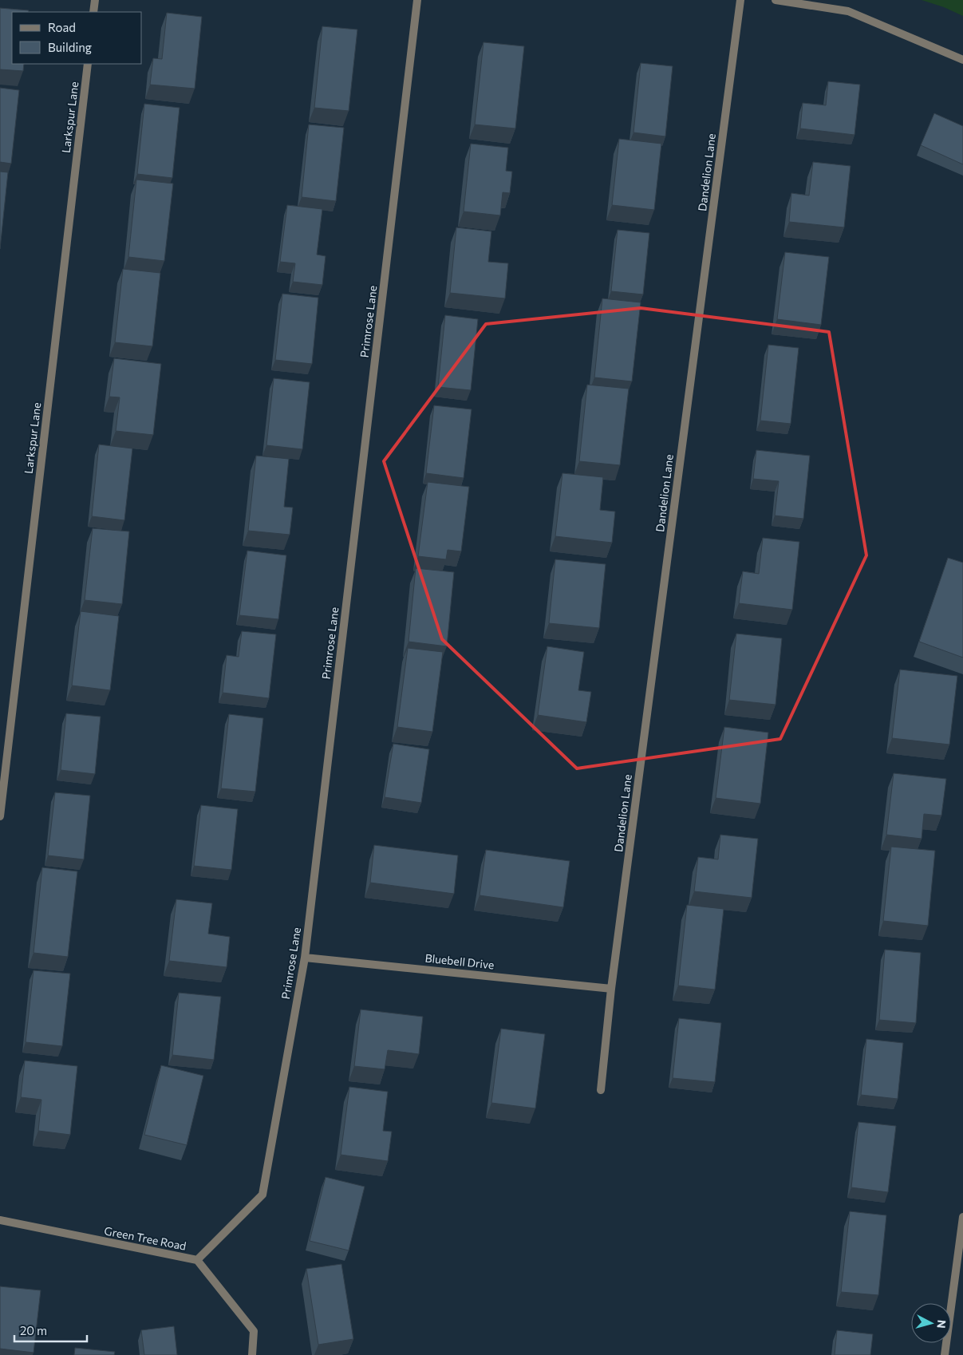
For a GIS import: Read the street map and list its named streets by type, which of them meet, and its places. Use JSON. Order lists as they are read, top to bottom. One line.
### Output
{"streets":{"street":["Larkspur Lane","Dandelion Lane","Primrose Lane","Bluebell Drive","Green Tree Road"]},"crossings":[["Dandelion Lane","Bluebell Drive"],["Primrose Lane","Bluebell Drive"],["Primrose Lane","Green Tree Road"]],"legend":["Road","Building"],"scale_bar":"20 m","north":"right"}
